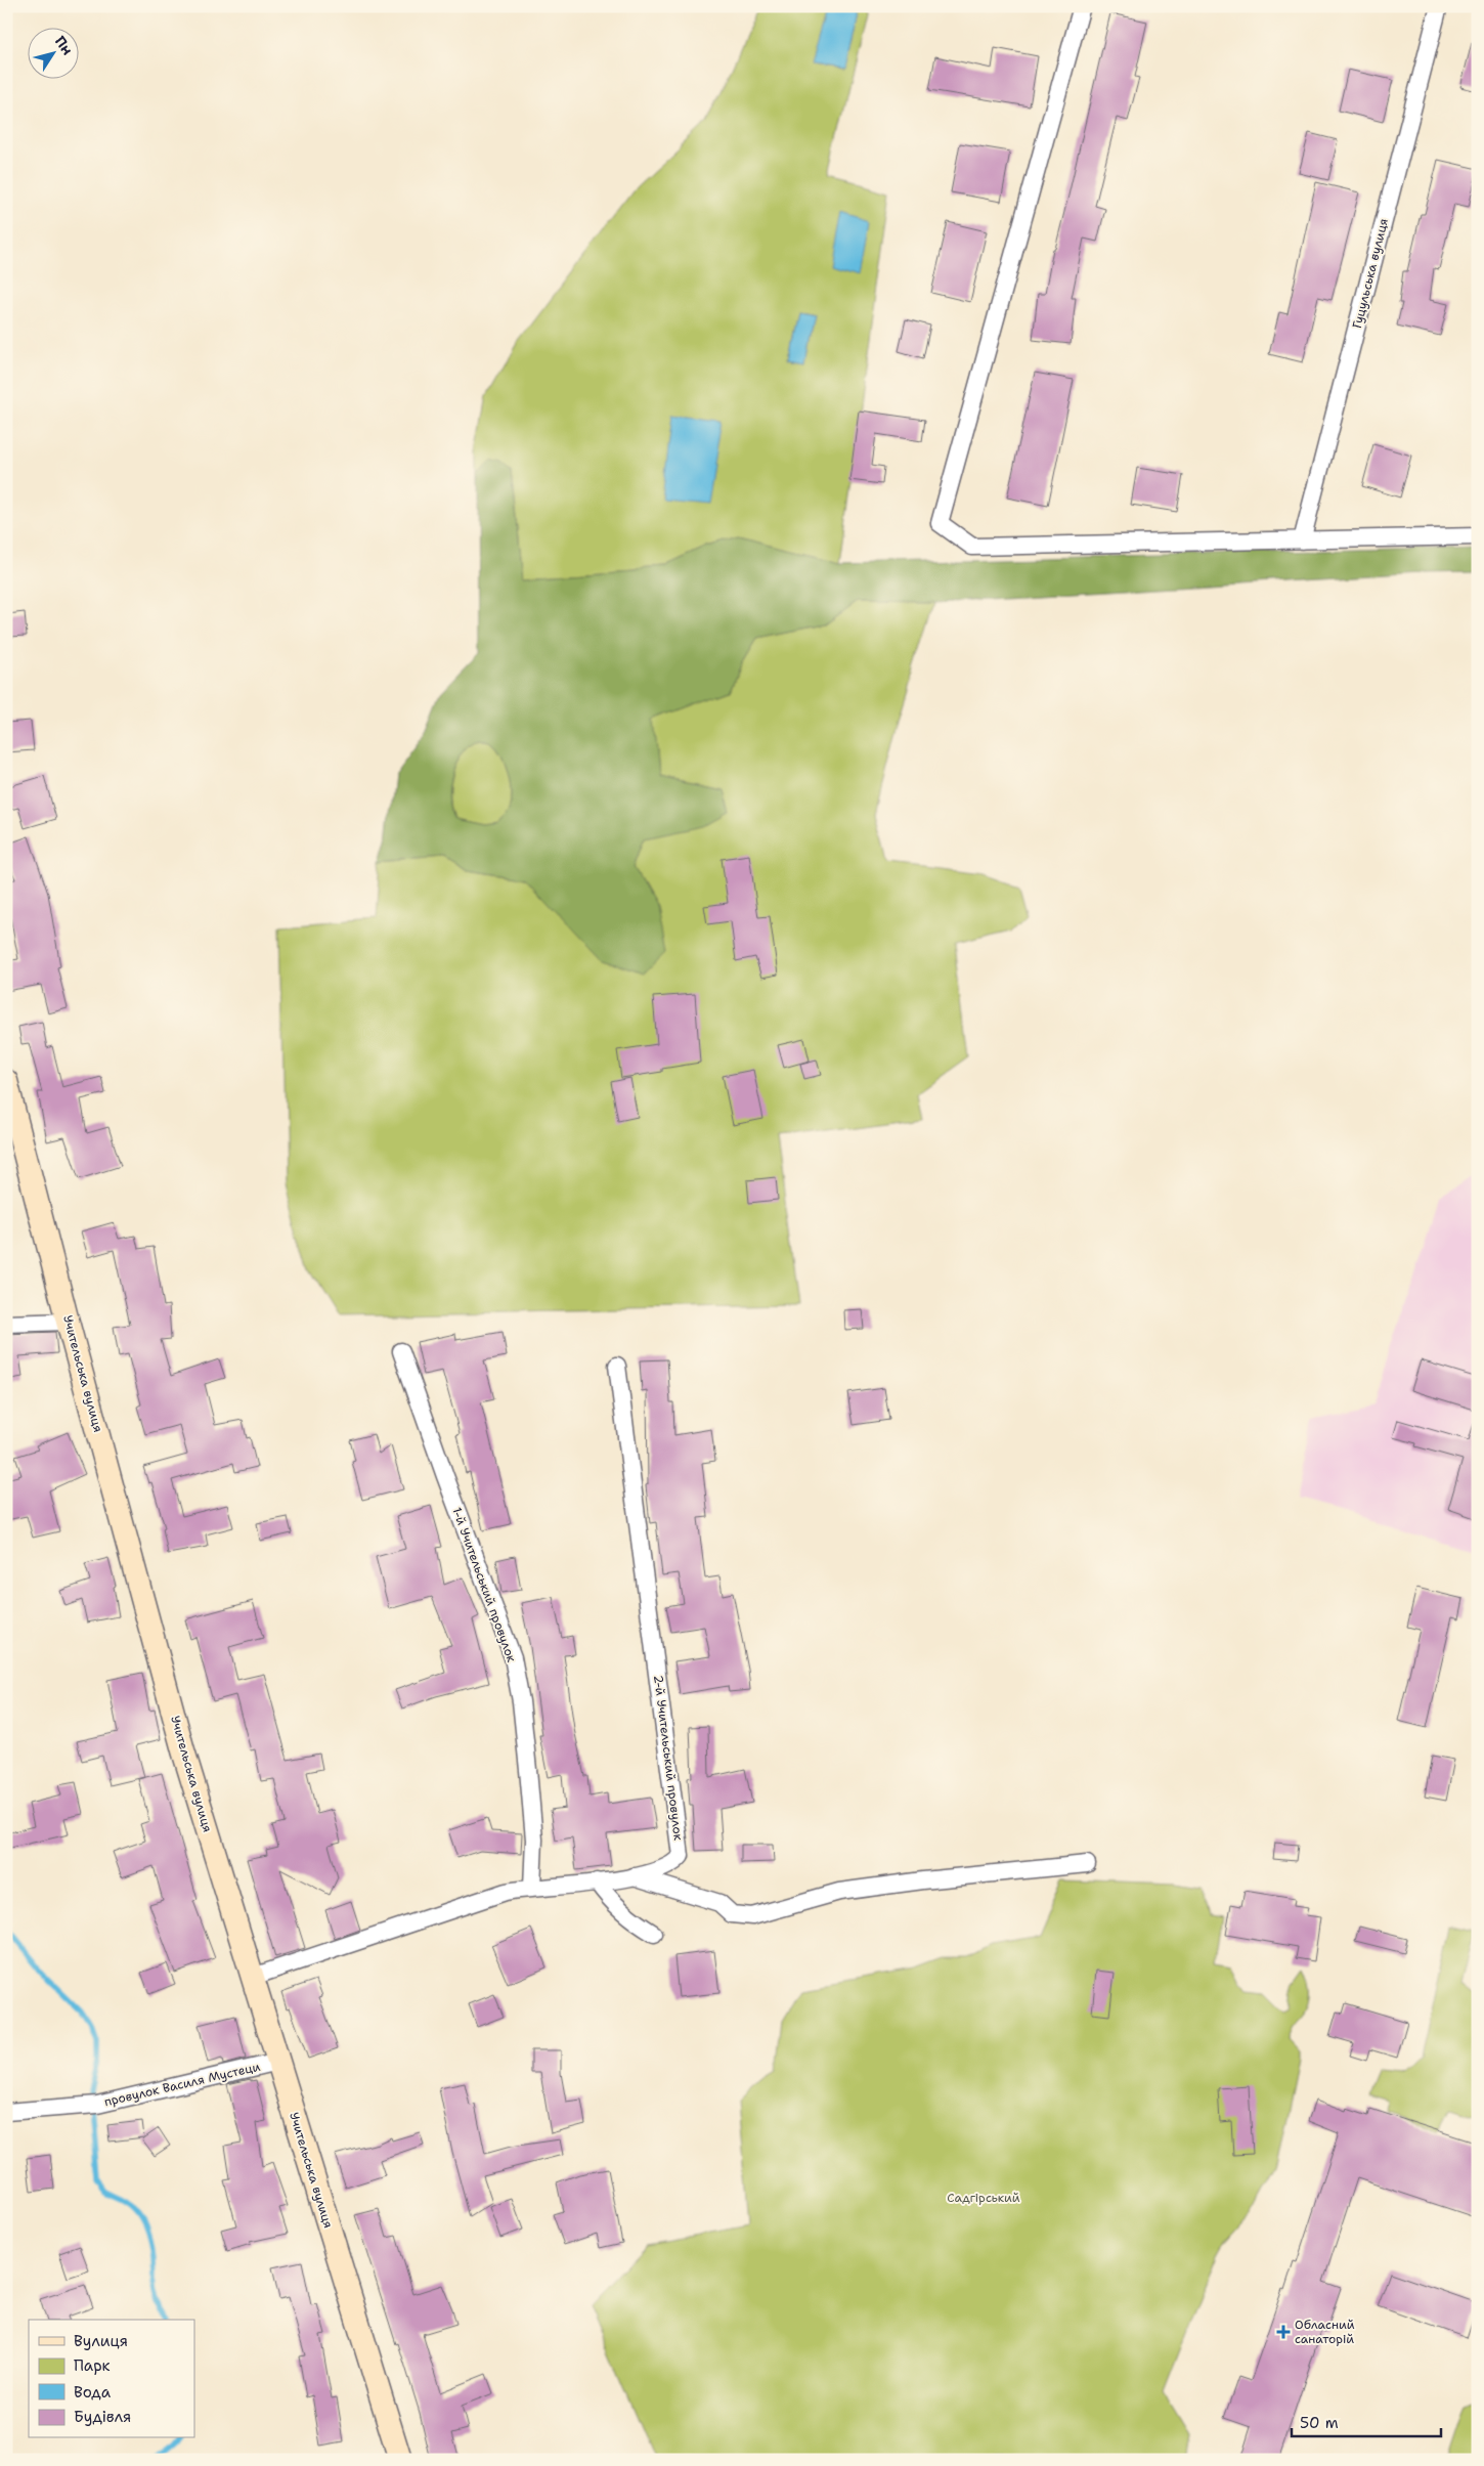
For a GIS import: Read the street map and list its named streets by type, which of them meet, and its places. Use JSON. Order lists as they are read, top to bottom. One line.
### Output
{"streets":{"main road":["Учительська вулиця"],"street":["Гуцульська вулиця","1-й Учительський провулок","2-й Учительський провулок","провулок Василя Мустеци"]},"crossings":[["Учительська вулиця","2-й Учительський провулок"],["Учительська вулиця","провулок Василя Мустеци"],["1-й Учительський провулок","2-й Учительський провулок"]],"parks":["Садгірський"],"places":{"health":["Обласний санаторій"]},"legend":["Вулиця","Парк","Вода","Будівля"],"scale_bar":"50 m","north":"top right"}
